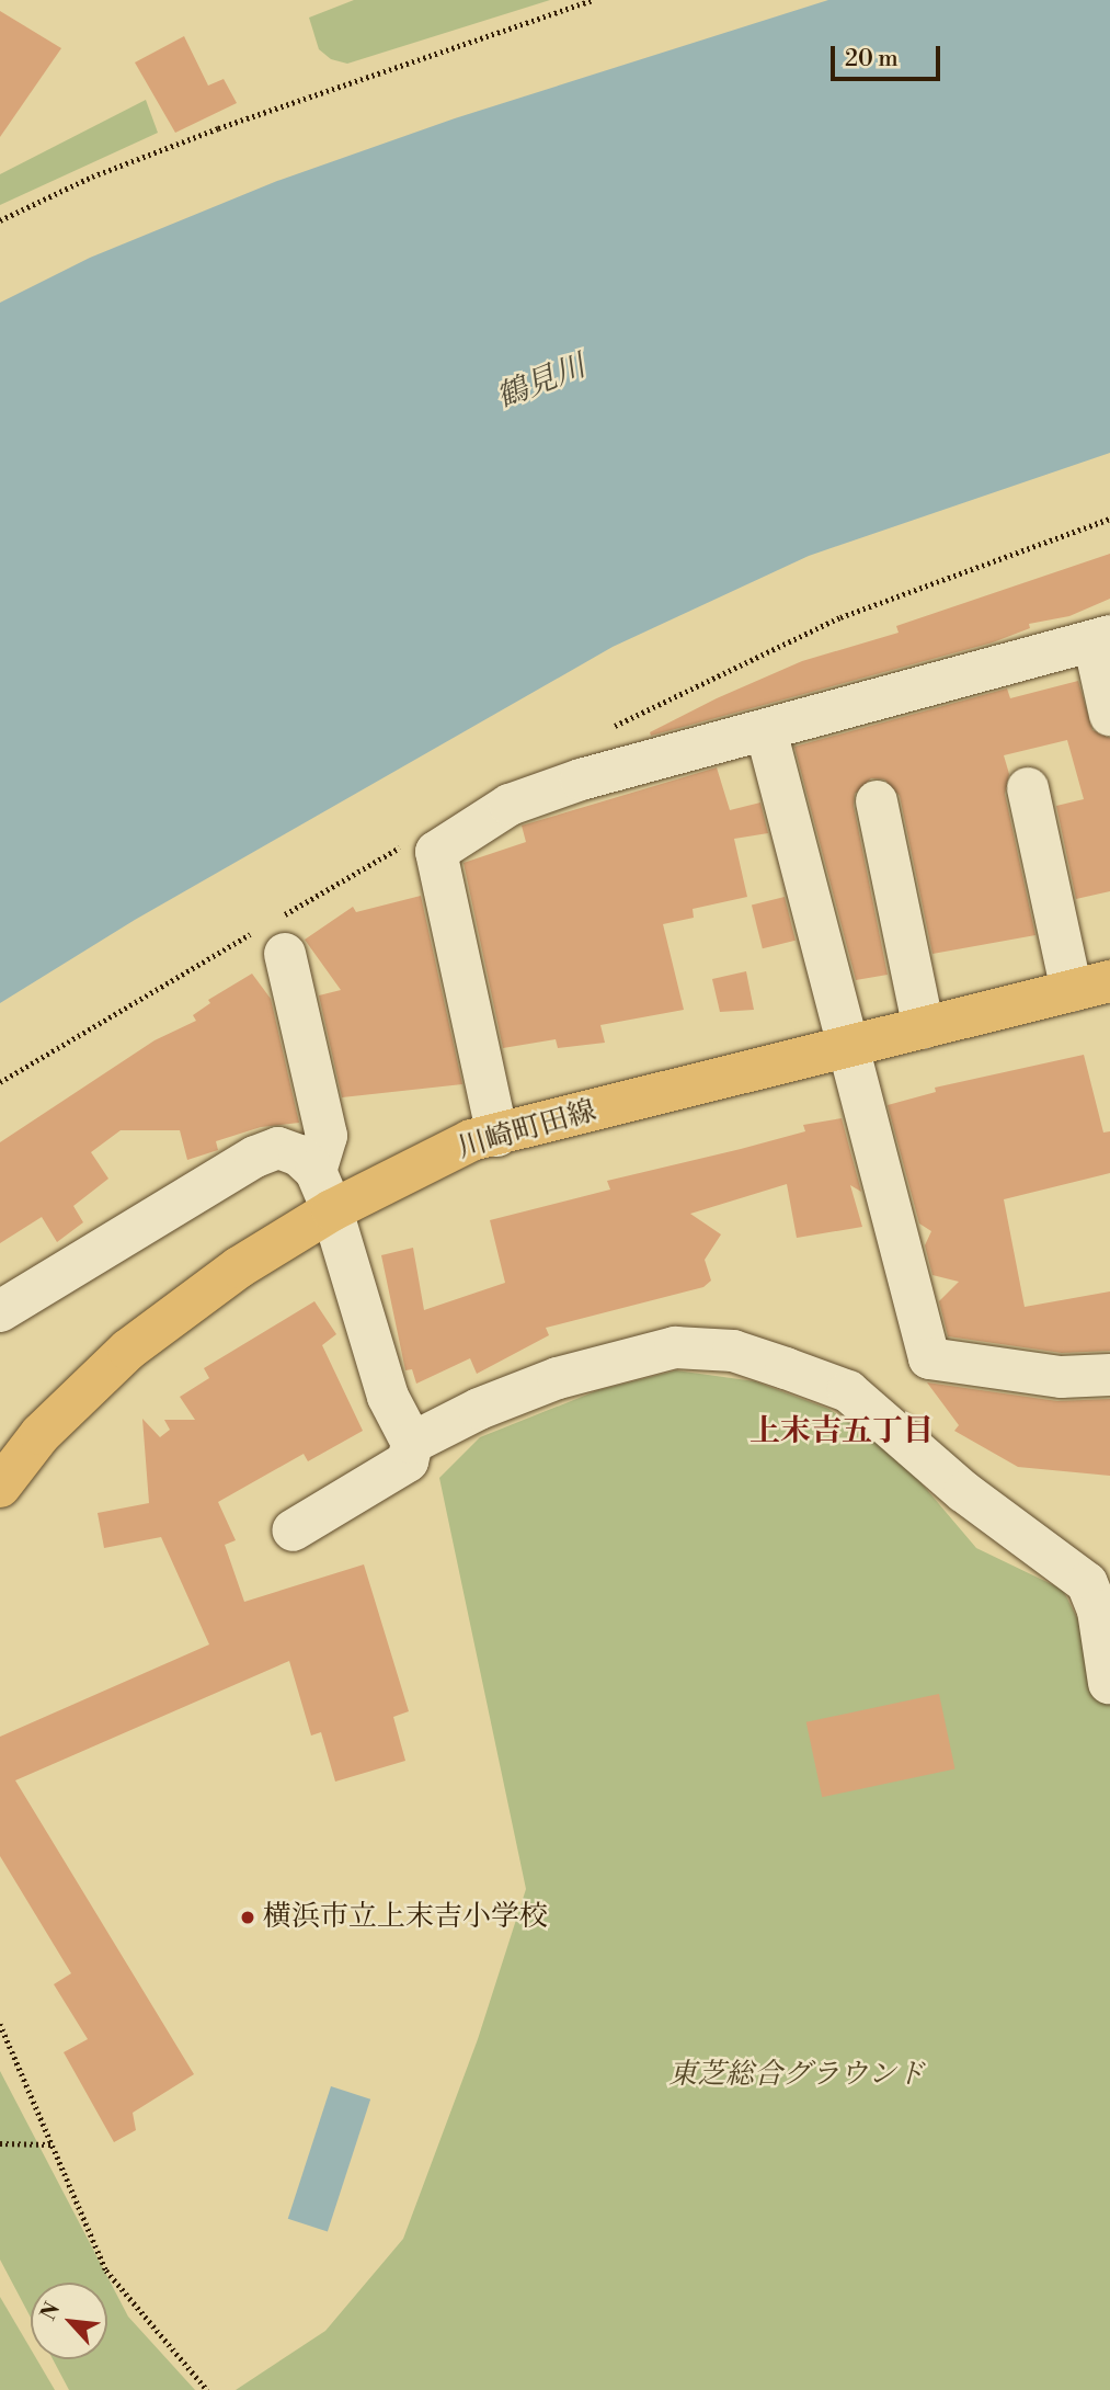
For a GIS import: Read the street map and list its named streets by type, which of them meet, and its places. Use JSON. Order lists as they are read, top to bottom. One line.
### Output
{"streets":{"main road":["川崎町田線"]},"districts":["上末吉五丁目"],"water":["鶴見川"],"parks":["東芝総合グラウンド"],"places":["横浜市立上末吉小学校"],"scale_bar":"20 m","north":"top left"}
